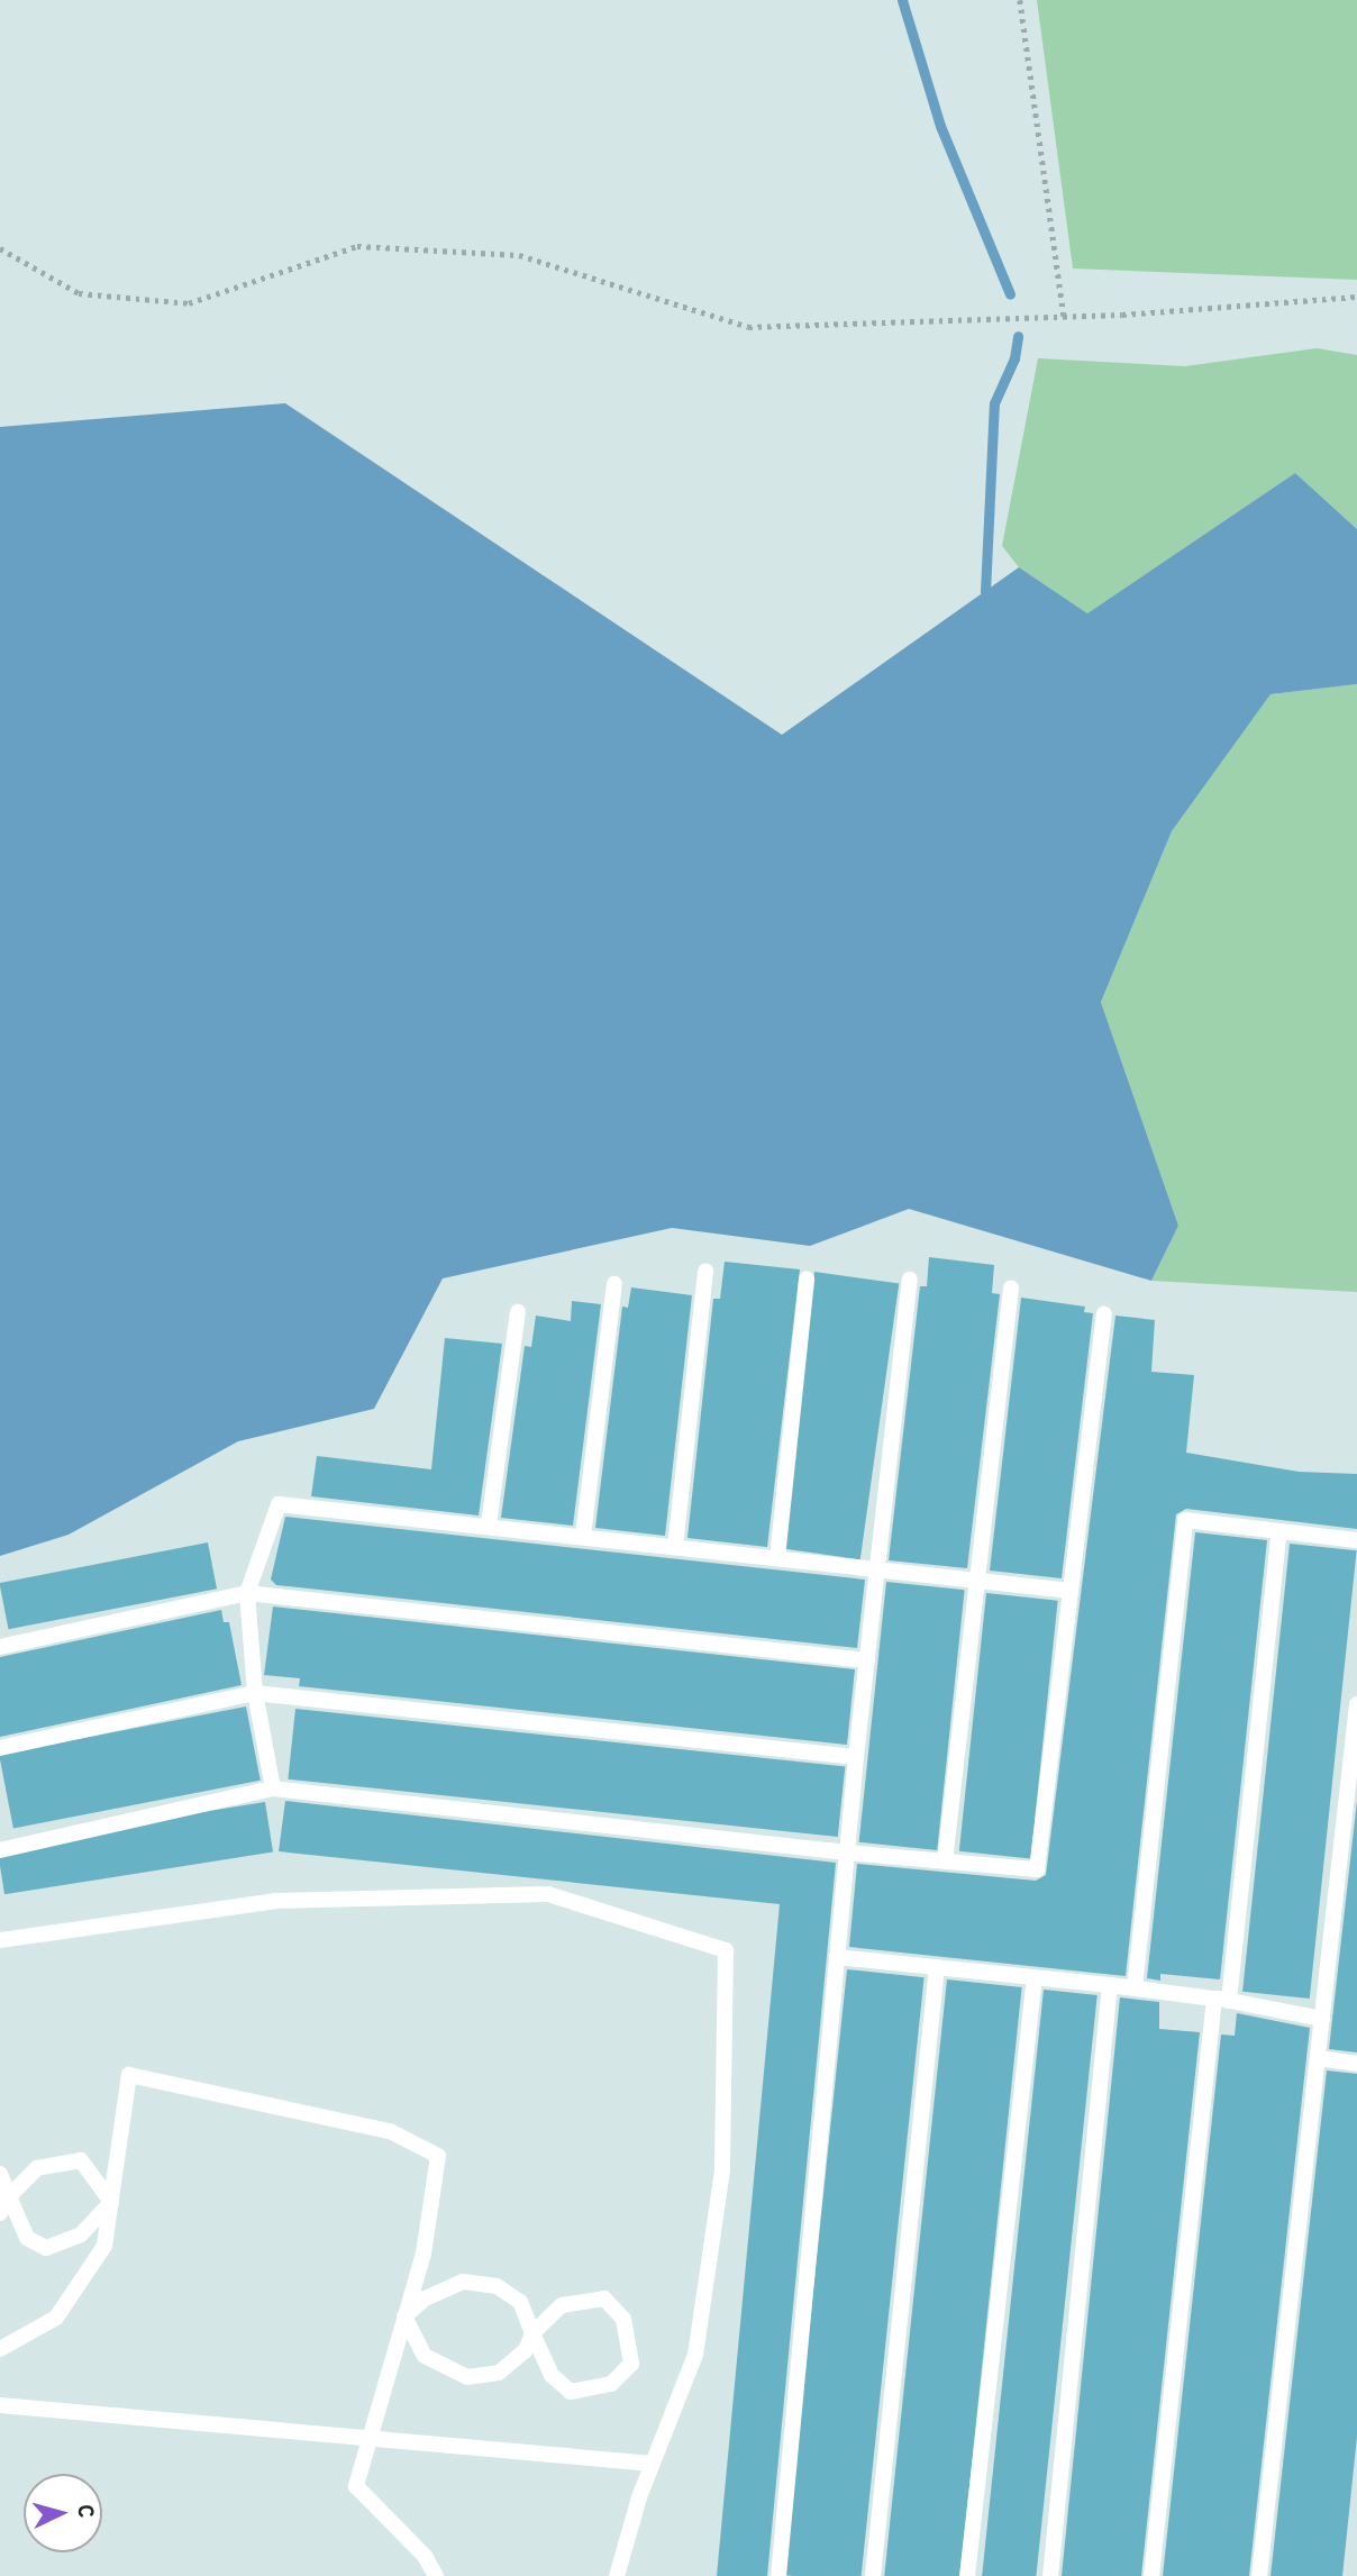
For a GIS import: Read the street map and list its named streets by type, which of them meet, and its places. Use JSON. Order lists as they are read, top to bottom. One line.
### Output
{"north":"right"}
